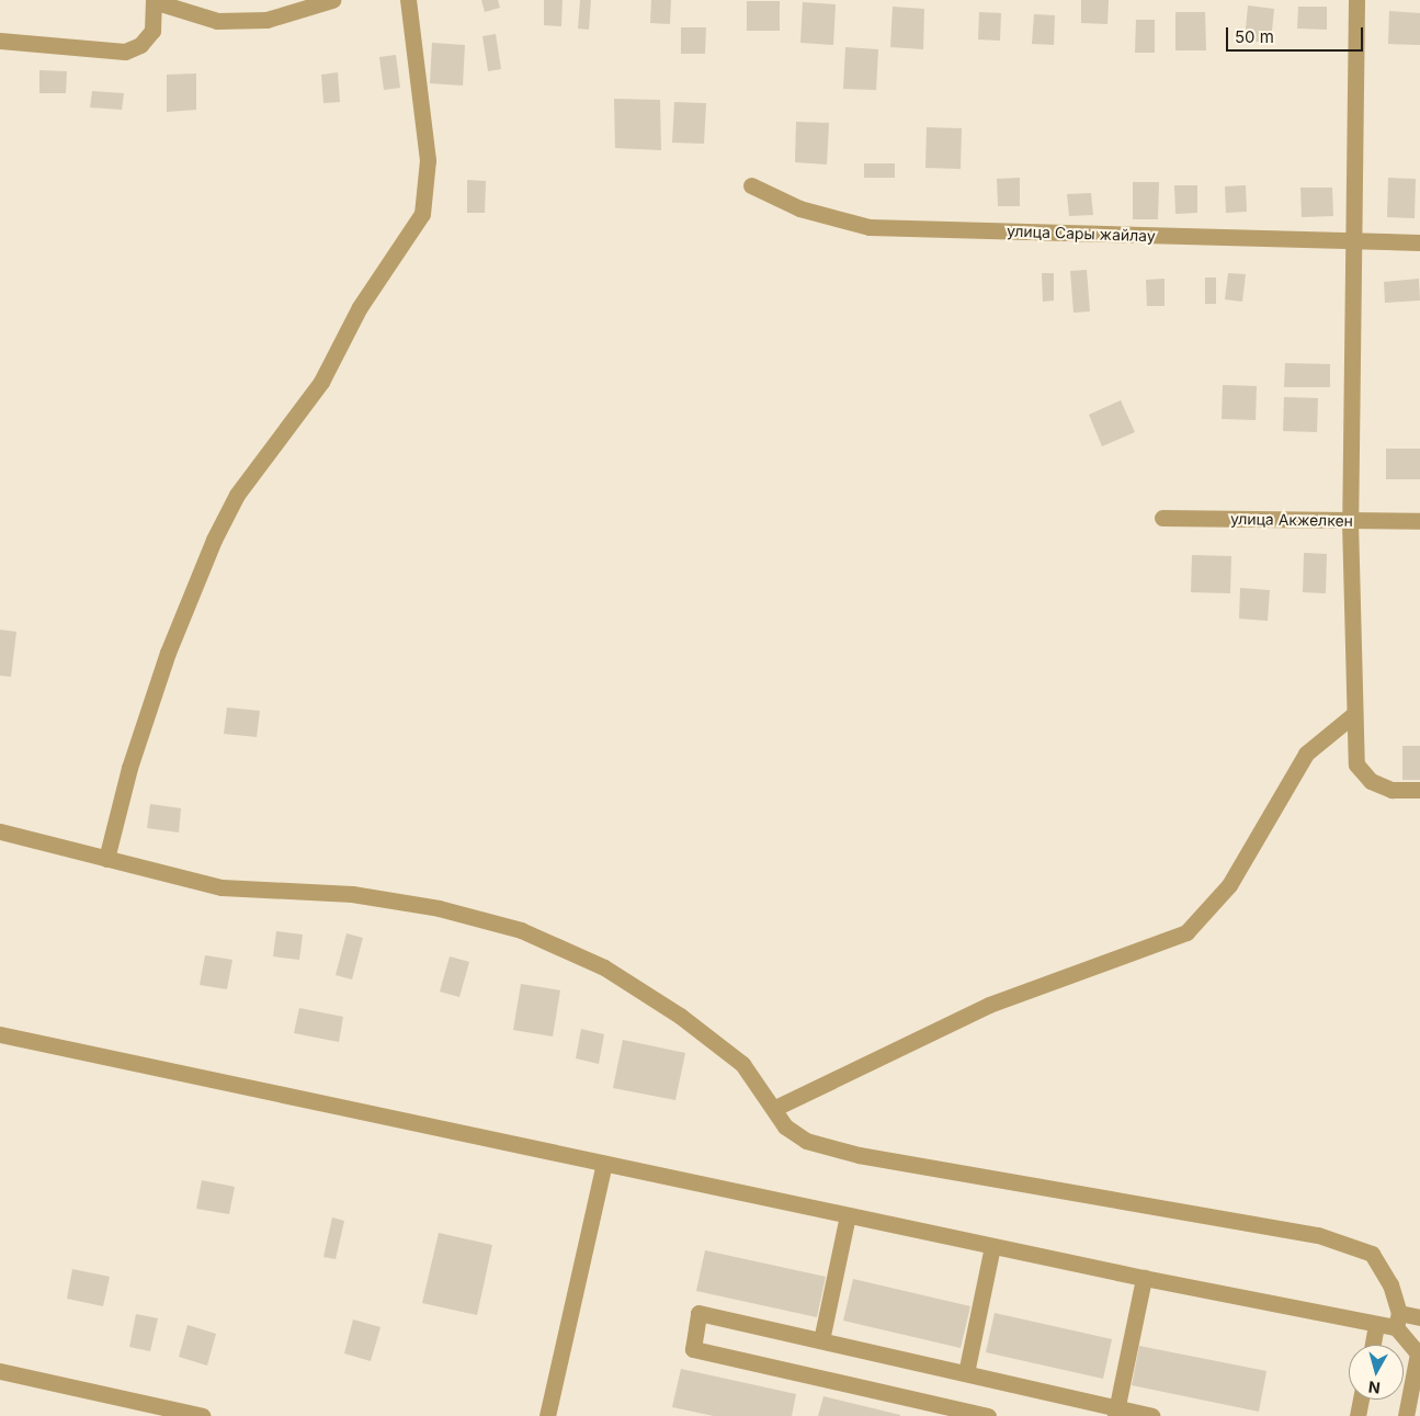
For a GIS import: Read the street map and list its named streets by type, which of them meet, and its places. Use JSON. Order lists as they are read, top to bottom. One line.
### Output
{"streets":{"street":["улица Сары жайлау","улица Акжелкен"]},"scale_bar":"50 m","north":"bottom"}
